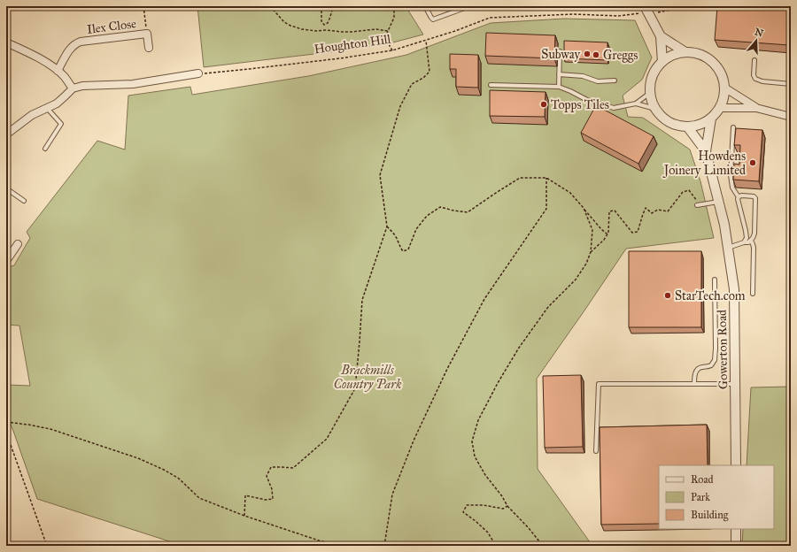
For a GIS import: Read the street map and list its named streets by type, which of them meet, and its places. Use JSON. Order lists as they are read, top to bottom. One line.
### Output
{"streets":{"street":["Ilex Close","Gowerton Road"],"path":["Houghton Hill"]},"parks":["Brackmills Country Park"],"places":["Subway","Greggs","Topps Tiles","Howdens Joinery Limited","StarTech.com"],"legend":["Road","Park","Building"],"north":"top"}
